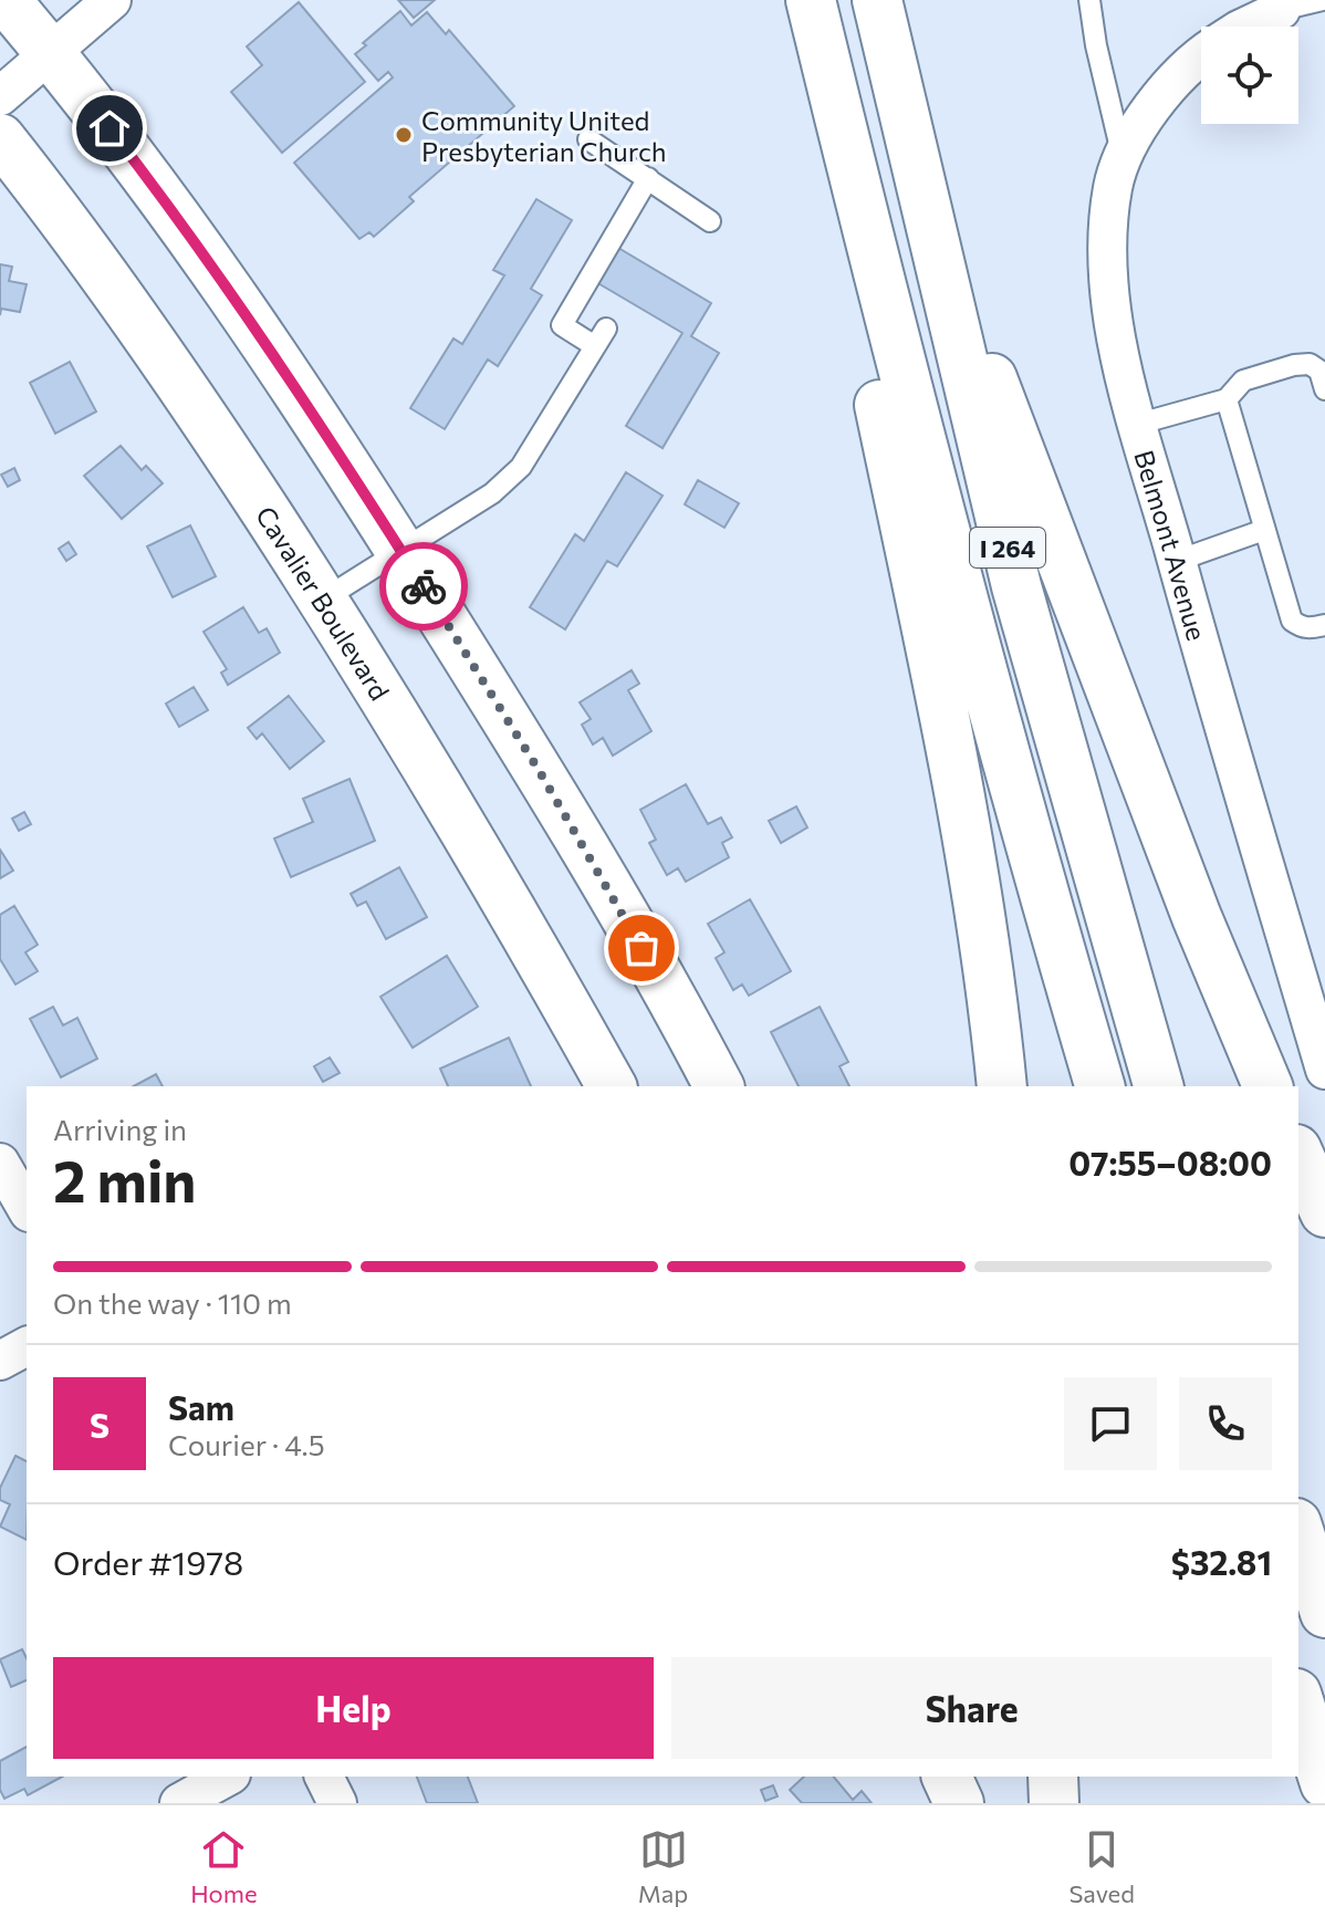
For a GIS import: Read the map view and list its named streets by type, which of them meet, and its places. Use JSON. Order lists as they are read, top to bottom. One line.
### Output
{"streets":{"main road":["I 264","Cavalier Boulevard"],"street":["Belmont Avenue"]},"places":["Community United Presbyterian Church"],"page":{"heading":["2 min","Arriving in","07:55–08:00"],"panel":["Sam","Courier · 4.5","Order #1978","$32.81"],"bar":"On the way · 110 m","round":"S","buttons":["Help","Share"],"tabs":["Home","Map","Saved"]}}
